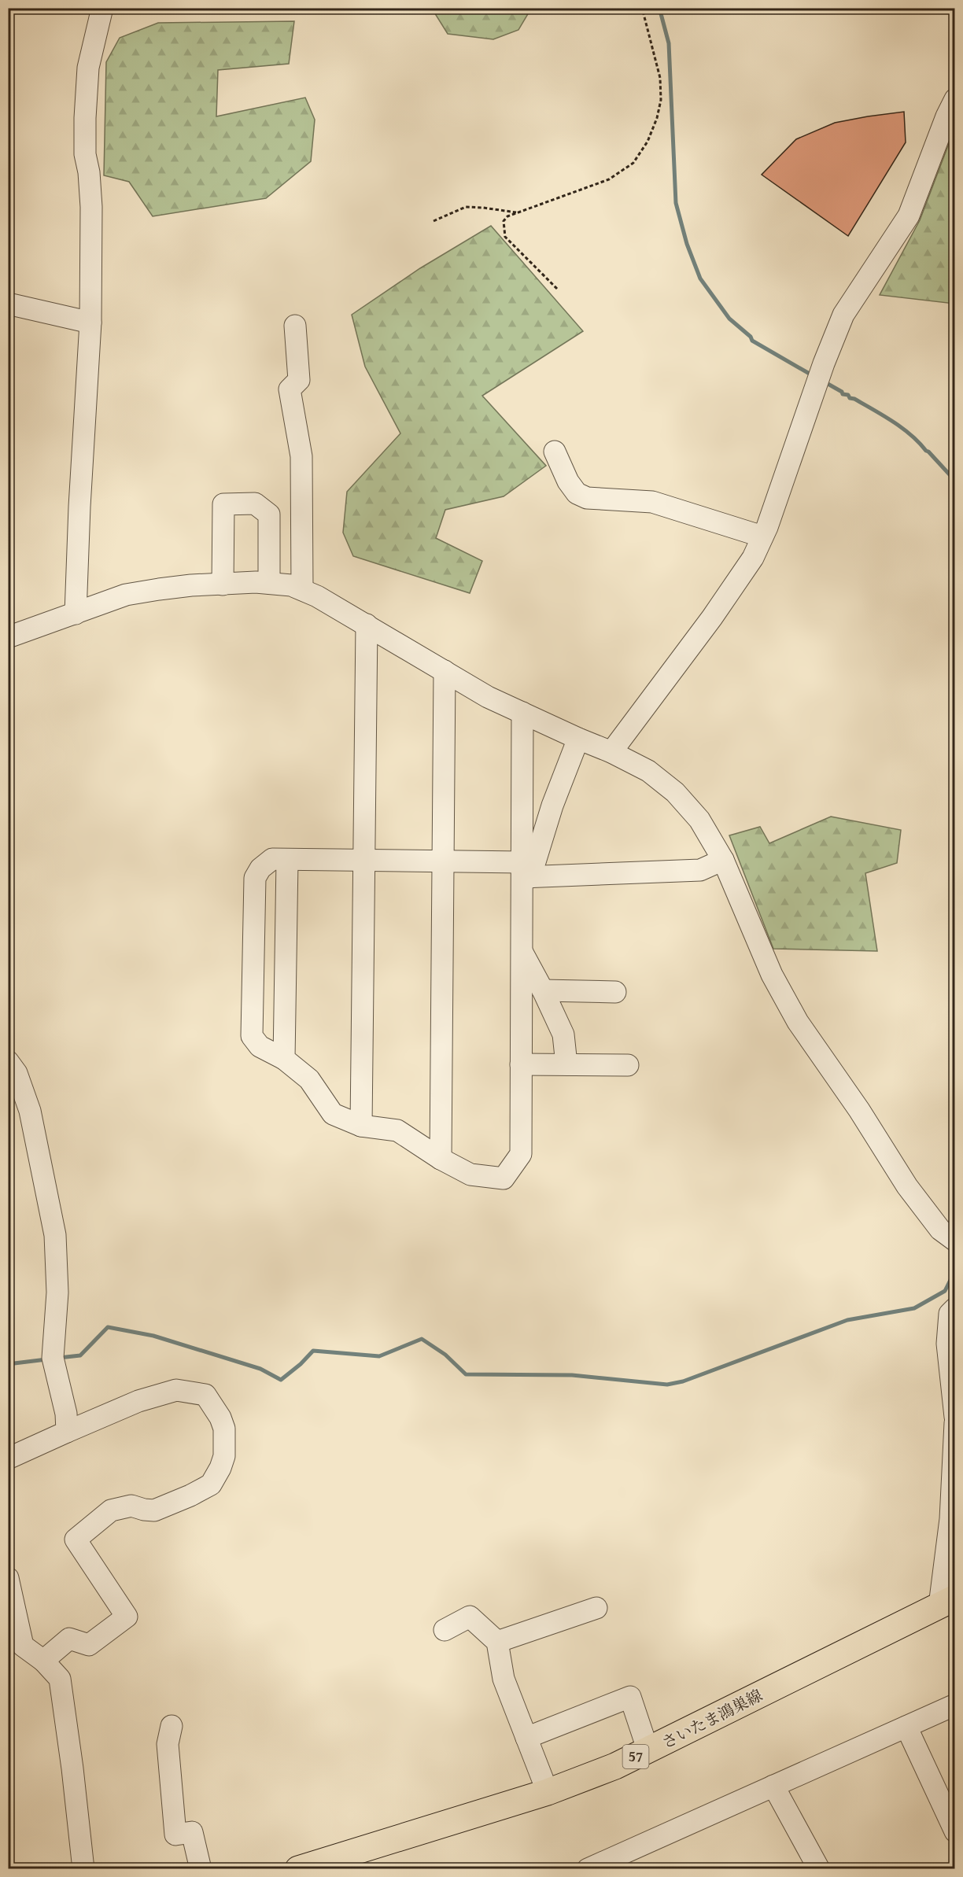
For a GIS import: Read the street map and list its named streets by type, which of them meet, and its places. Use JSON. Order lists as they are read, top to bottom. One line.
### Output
{"streets":{"main road":["さいたま鴻巣線","57"]}}
